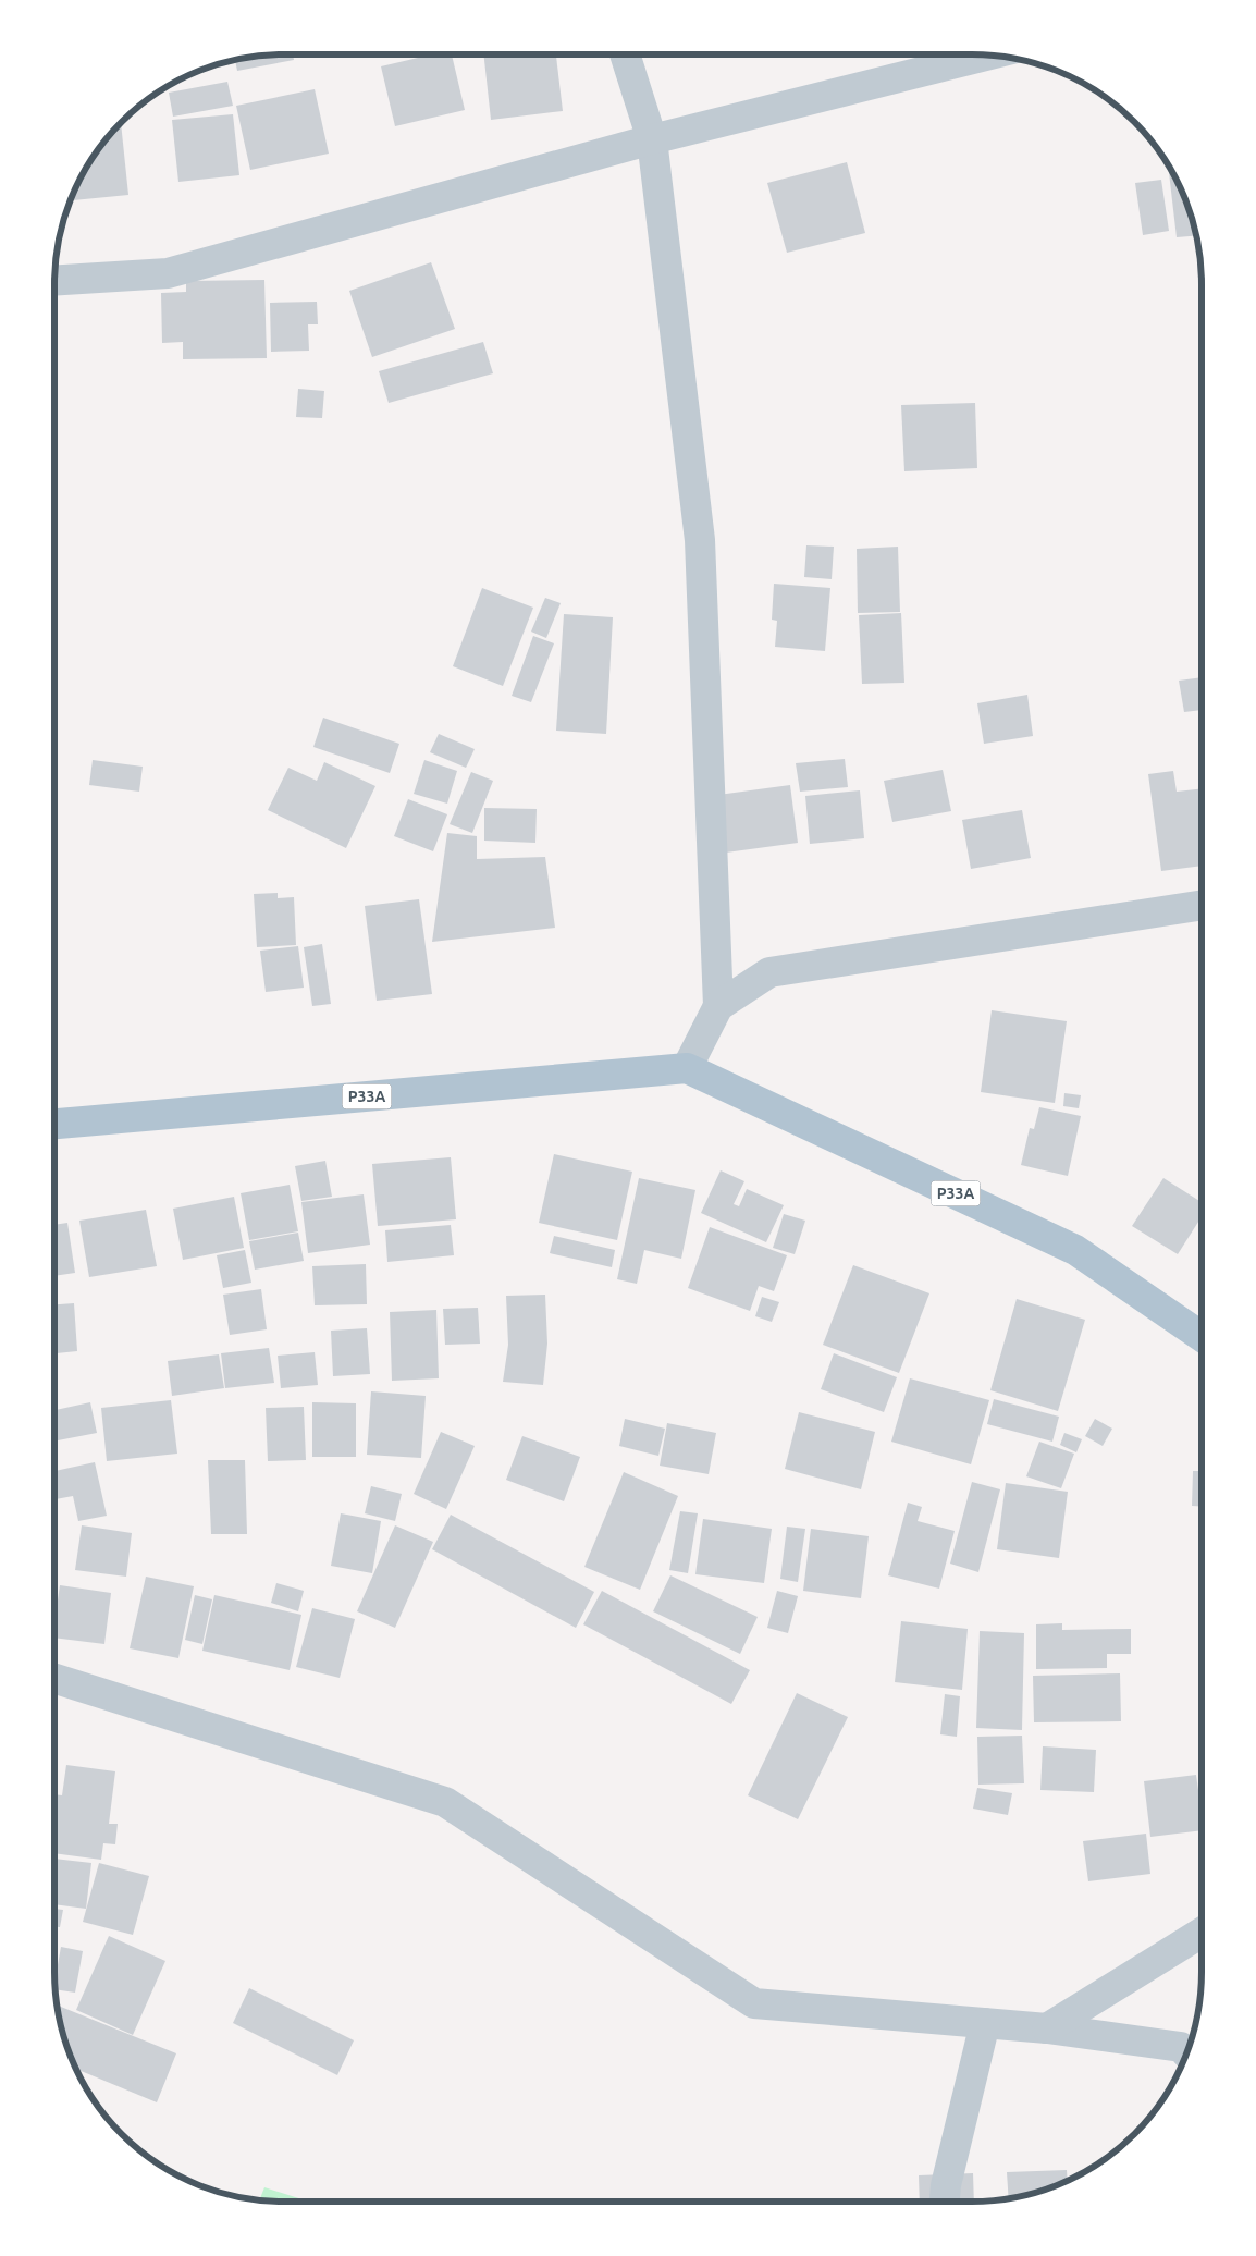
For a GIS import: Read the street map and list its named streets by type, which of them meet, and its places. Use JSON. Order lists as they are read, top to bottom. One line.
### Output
{"streets":{"main road":["P33A"]}}
